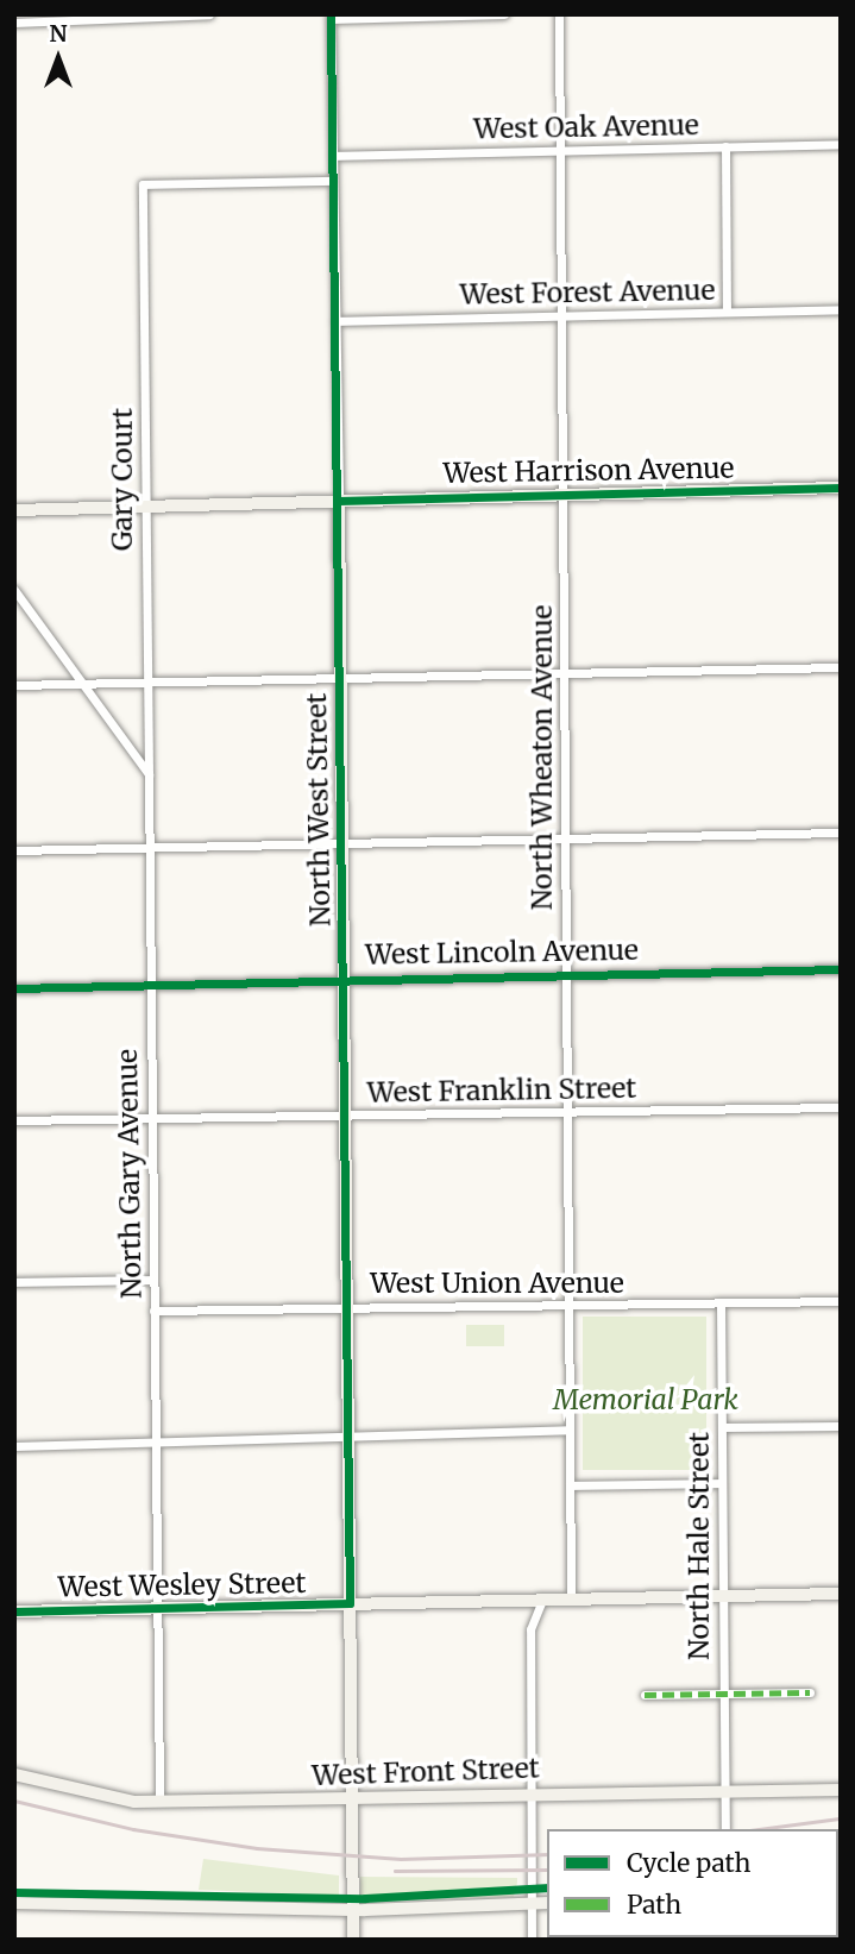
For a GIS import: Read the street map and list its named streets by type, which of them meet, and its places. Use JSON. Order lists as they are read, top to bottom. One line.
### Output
{"streets":{"street":["West Oak Avenue","West Forest Avenue","West Harrison Avenue","Gary Court","North Wheaton Avenue","North West Street","West Lincoln Avenue","West Franklin Street","North Gary Avenue","West Union Avenue","North Hale Street","West Wesley Street","West Front Street"]},"crossings":[["West Oak Avenue","North Wheaton Avenue"],["West Oak Avenue","North West Street"],["West Forest Avenue","North Wheaton Avenue"],["West Forest Avenue","North West Street"],["West Harrison Avenue","Gary Court"],["West Harrison Avenue","North Wheaton Avenue"],["West Harrison Avenue","North West Street"],["Gary Court","North West Street"],["Gary Court","North Gary Avenue"],["North Wheaton Avenue","West Lincoln Avenue"],["North Wheaton Avenue","West Franklin Street"],["North Wheaton Avenue","West Union Avenue"],["North Wheaton Avenue","West Wesley Street"],["North West Street","West Lincoln Avenue"],["North West Street","West Franklin Street"],["North West Street","West Union Avenue"],["North West Street","West Wesley Street"],["North West Street","West Front Street"],["West Lincoln Avenue","North Gary Avenue"],["West Franklin Street","North Gary Avenue"],["North Gary Avenue","West Union Avenue"],["North Gary Avenue","West Wesley Street"],["North Gary Avenue","West Front Street"],["West Union Avenue","North Hale Street"],["North Hale Street","West Wesley Street"],["North Hale Street","West Front Street"]],"parks":["Memorial Park"],"legend":["Cycle path","Path"],"north":"top"}
